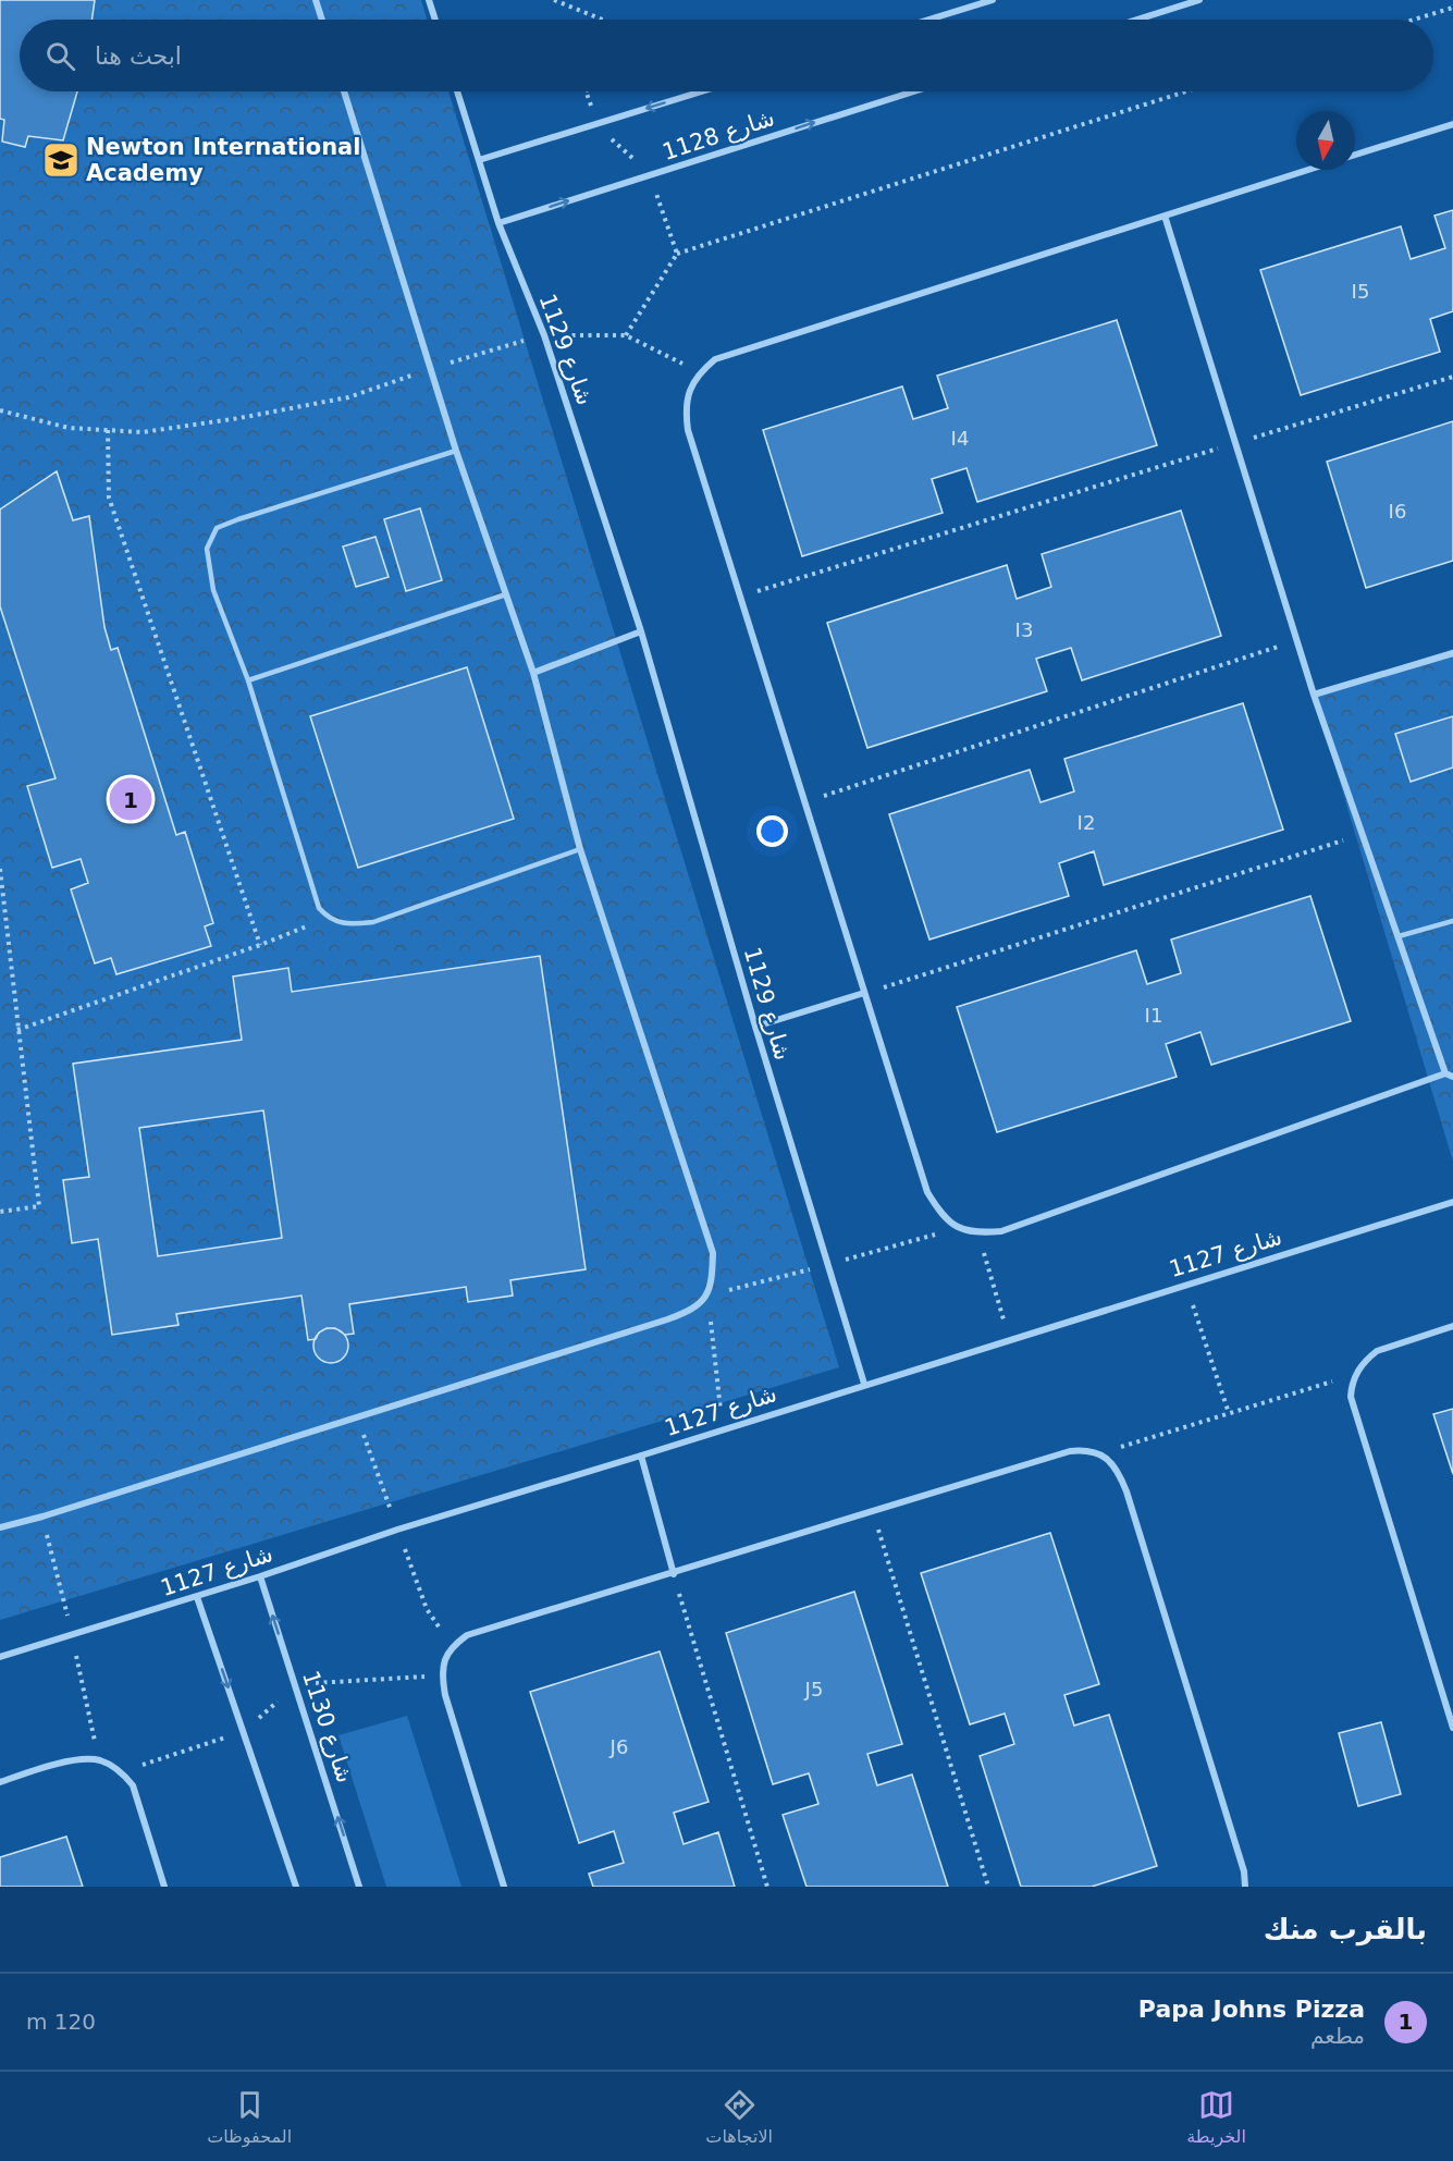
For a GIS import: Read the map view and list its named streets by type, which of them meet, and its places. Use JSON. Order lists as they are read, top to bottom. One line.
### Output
{"streets":{"street":["شارع 1128","شارع 1129","شارع 1127","شارع 1130"]},"crossings":[["شارع 1128","شارع 1129"],["شارع 1129","شارع 1127"],["شارع 1127","شارع 1130"]],"one_way":["شارع 1130"],"places":{"school or university":["Newton International Academy"]},"house_numbers":["I5","I4","I6","I3","I2","I1","J5","J6"],"north":"bottom","page":{"search":"ابحث هنا","pins":"1","heading":"بالقرب منك","list":[{"mark":"1","name":"Papa Johns Pizza","note":"مطعم","value":"120 m"}],"nav":["الخريطة","الاتجاهات","المحفوظات"]}}
